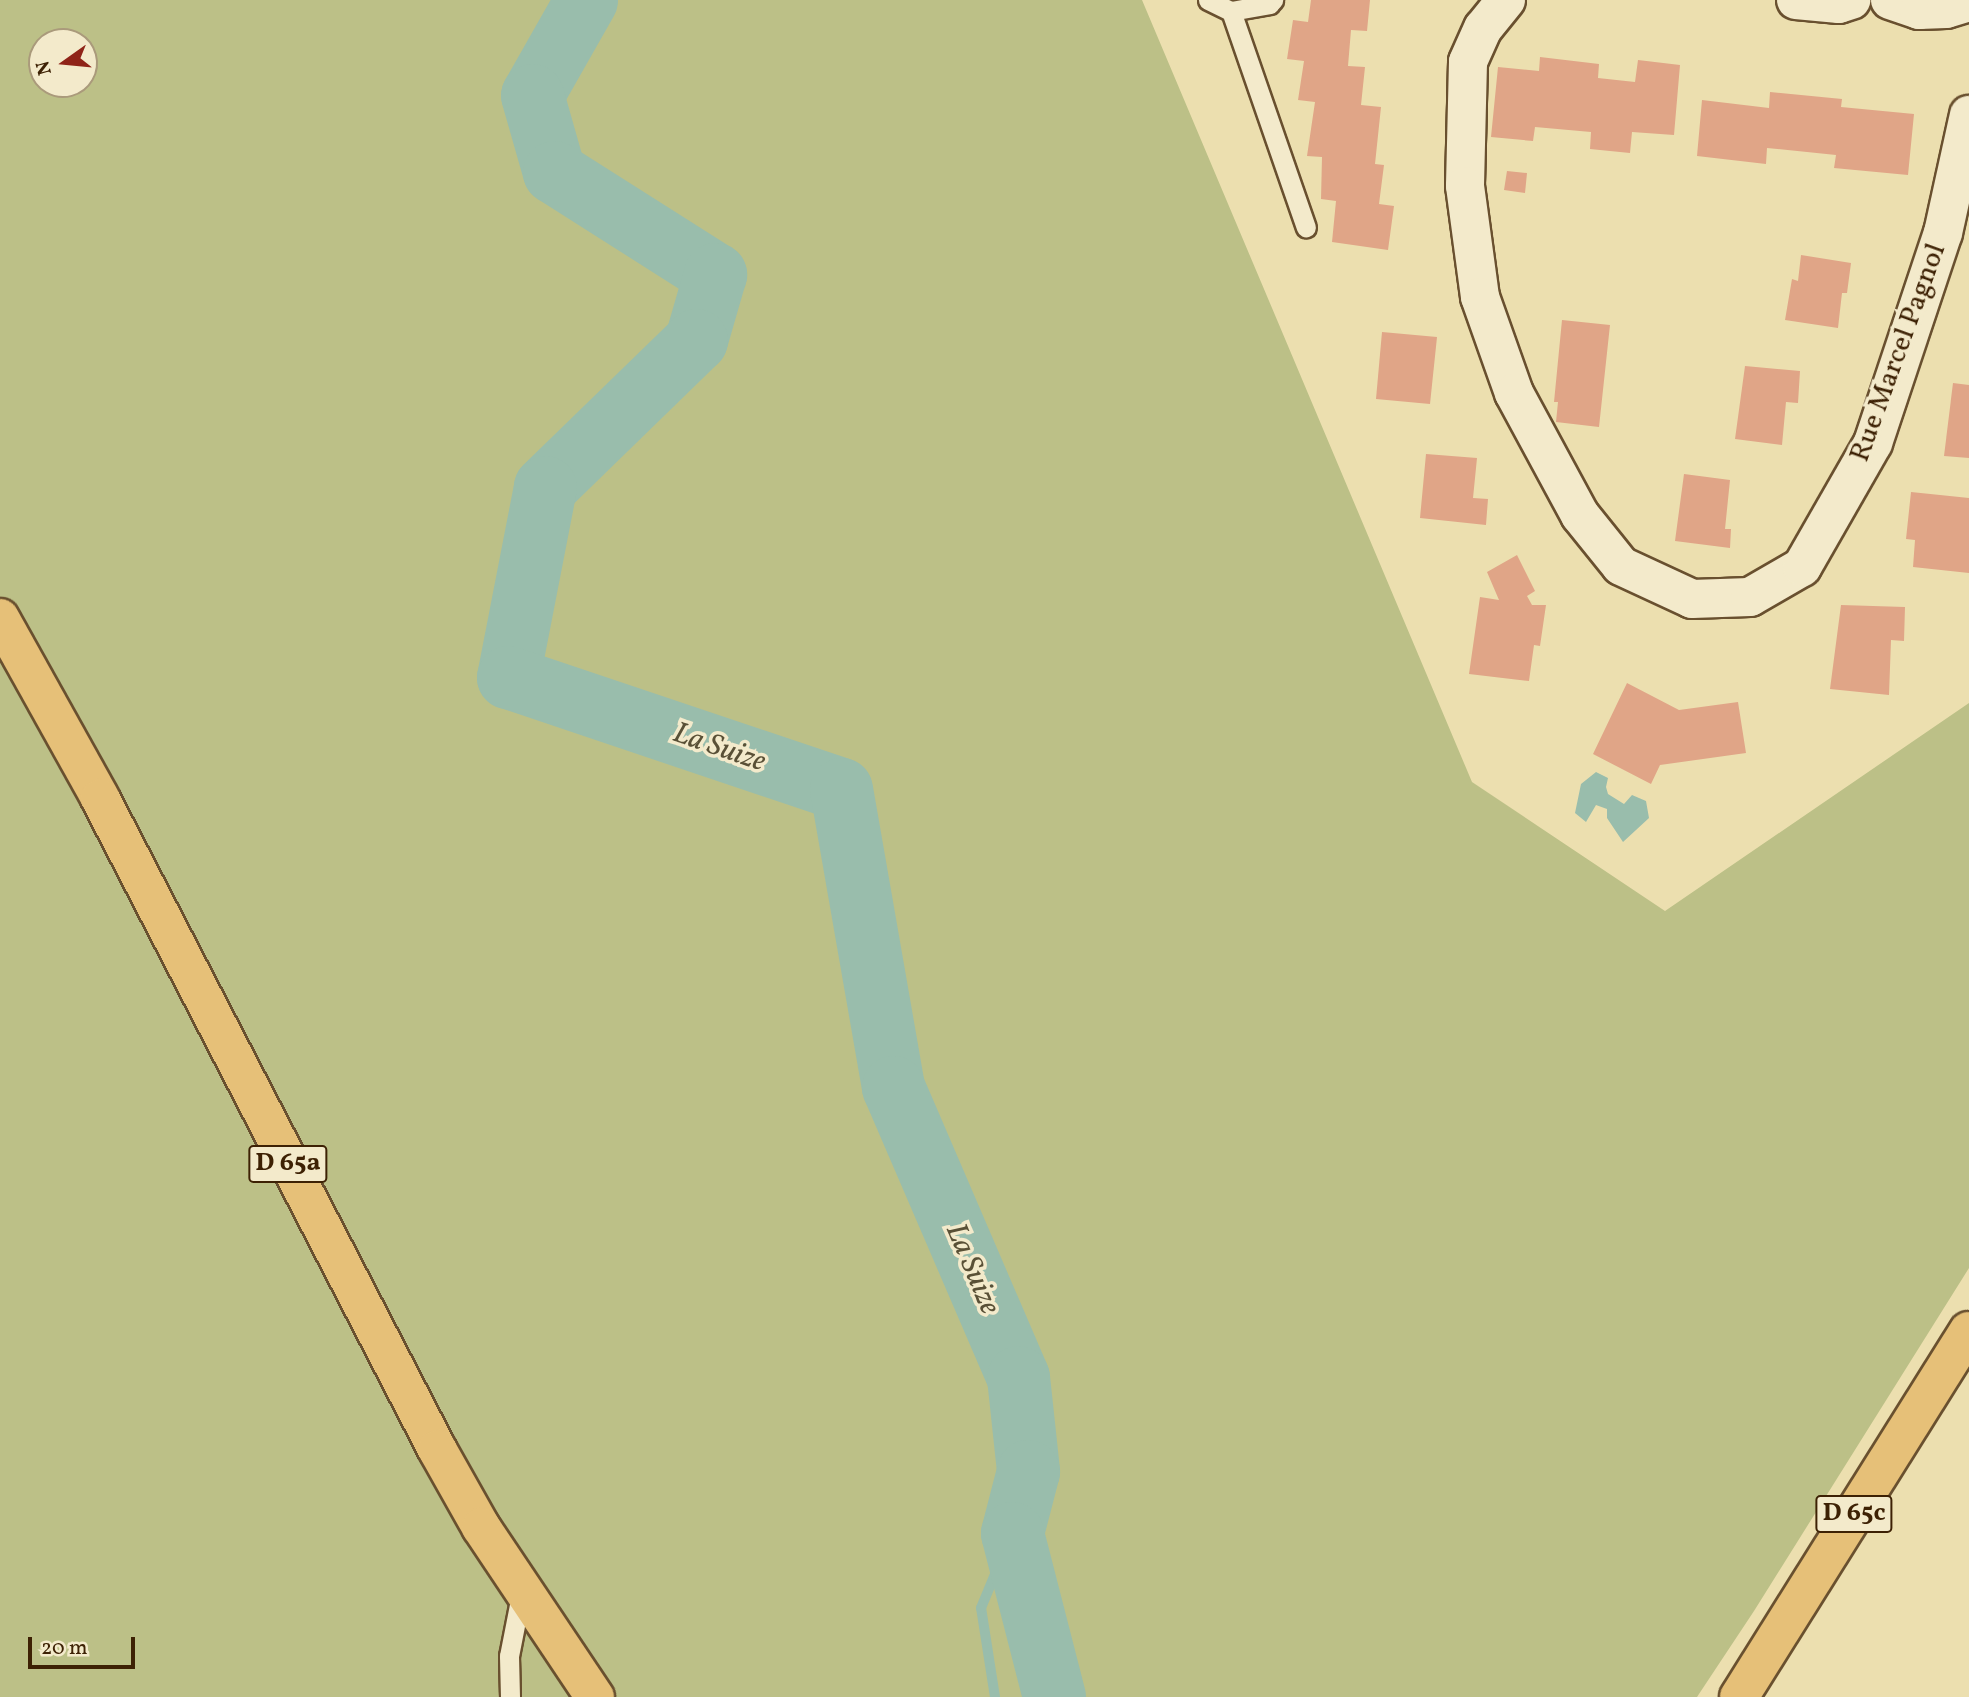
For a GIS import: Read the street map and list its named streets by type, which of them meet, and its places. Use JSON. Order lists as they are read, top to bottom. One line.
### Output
{"streets":{"main road":["D 65a","D 65c"],"street":["Rue Marcel Pagnol"]},"water":["La Suize"],"scale_bar":"20 m","north":"left"}
